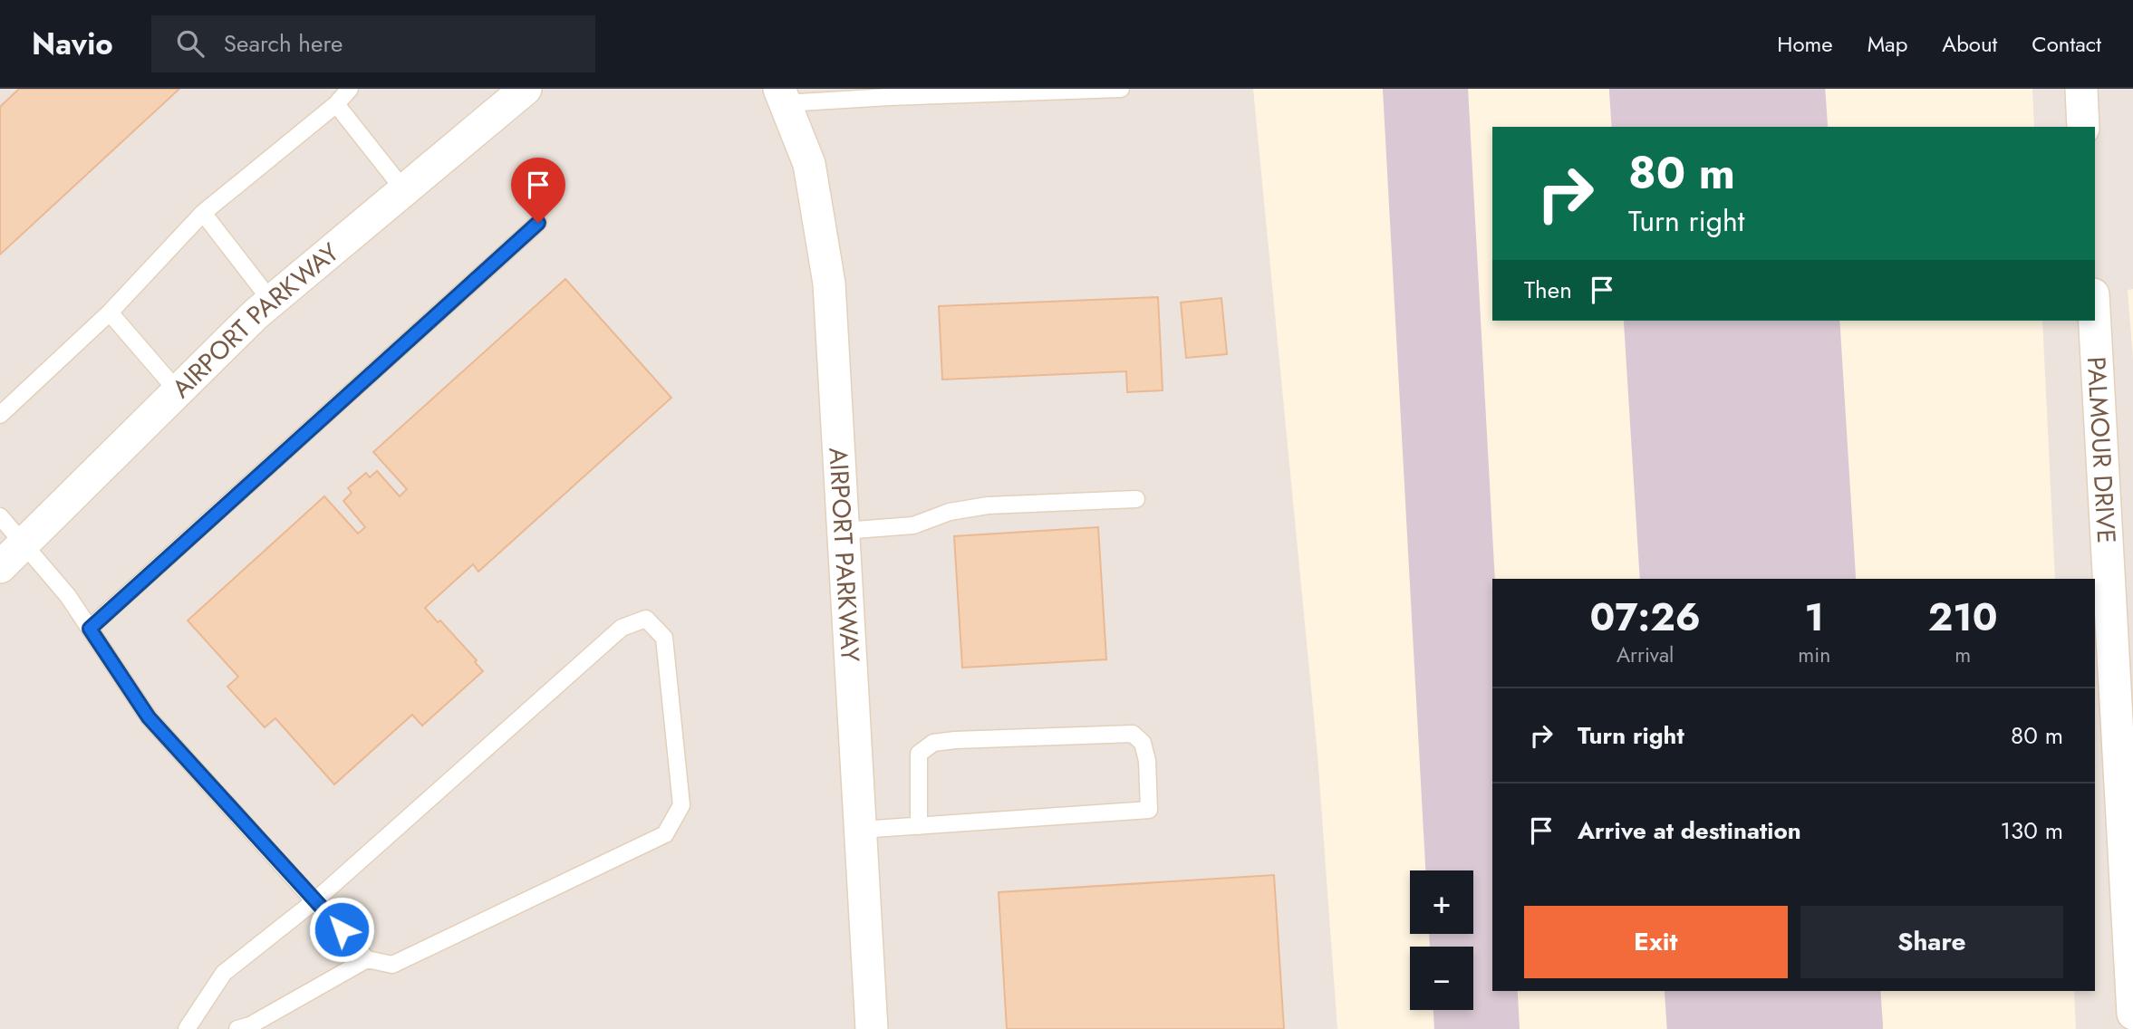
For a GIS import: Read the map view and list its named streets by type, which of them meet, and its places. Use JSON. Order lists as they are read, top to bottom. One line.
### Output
{"streets":{"street":["AIRPORT PARKWAY","PALMOUR DRIVE"]},"page":{"header":"Navio","search":"Search here","nav":["Home","Map","About","Contact"],"turn":["80 m","Turn right"],"then":"Then","eta":["07:26","Arrival","1","min","210","m"],"list":[{"name":"Turn right","value":"80 m"},{"name":"Arrive at destination","value":"130 m"}],"map_buttons":["+","−"],"buttons":["Exit","Share"]}}
